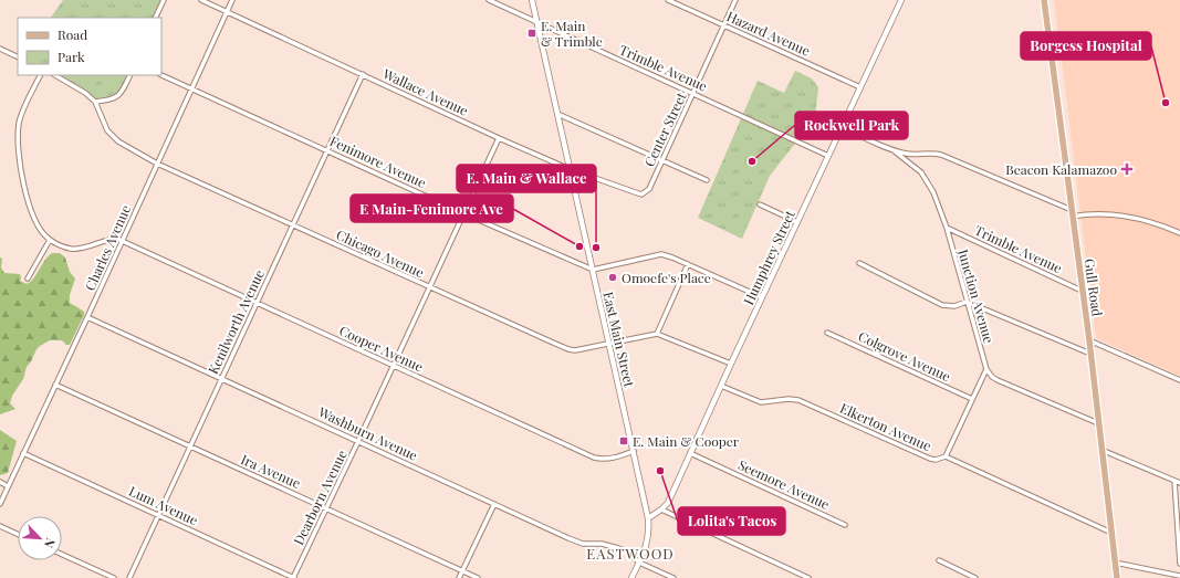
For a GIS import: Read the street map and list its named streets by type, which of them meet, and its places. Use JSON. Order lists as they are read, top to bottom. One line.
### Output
{"streets":{"main road":["Gull Road"],"street":["Hazard Avenue","Trimble Avenue","Wallace Avenue","Center Street","Fenimore Avenue","Charles Avenue","Chicago Avenue","Humphrey Street","Junction Avenue","Kenilworth Avenue","East Main Street","Cooper Avenue","Colgrove Avenue","Elkerton Avenue","Washburn Avenue","Ira Avenue","Seemore Avenue","Dearborn Avenue","Lum Avenue"]},"crossings":[["Hazard Avenue","Center Street"],["Hazard Avenue","Humphrey Street"],["Trimble Avenue","Center Street"],["Trimble Avenue","Humphrey Street"],["Trimble Avenue","Gull Road"],["Trimble Avenue","Junction Avenue"],["Trimble Avenue","East Main Street"],["Wallace Avenue","Center Street"],["Wallace Avenue","Charles Avenue"],["Wallace Avenue","Kenilworth Avenue"],["Wallace Avenue","East Main Street"],["Wallace Avenue","Dearborn Avenue"],["Fenimore Avenue","Charles Avenue"],["Fenimore Avenue","Kenilworth Avenue"],["Fenimore Avenue","East Main Street"],["Fenimore Avenue","Dearborn Avenue"],["Charles Avenue","Chicago Avenue"],["Charles Avenue","Cooper Avenue"],["Charles Avenue","Washburn Avenue"],["Charles Avenue","Ira Avenue"],["Charles Avenue","Lum Avenue"],["Chicago Avenue","Kenilworth Avenue"],["Chicago Avenue","East Main Street"],["Chicago Avenue","Dearborn Avenue"],["Humphrey Street","East Main Street"],["Humphrey Street","Elkerton Avenue"],["Humphrey Street","Seemore Avenue"],["Gull Road","Elkerton Avenue"],["Kenilworth Avenue","Cooper Avenue"],["Kenilworth Avenue","Washburn Avenue"],["Kenilworth Avenue","Ira Avenue"],["Kenilworth Avenue","Lum Avenue"],["East Main Street","Cooper Avenue"],["East Main Street","Washburn Avenue"],["Cooper Avenue","Dearborn Avenue"],["Washburn Avenue","Dearborn Avenue"],["Ira Avenue","Dearborn Avenue"],["Dearborn Avenue","Lum Avenue"]],"districts":["EASTWOOD"],"places":{"transit":["E. Main & Trimble","E. Main & Cooper"],"other":["Borgess Hospital","Rockwell Park","E Main-Fenimore Ave","E. Main & Wallace","Omoefe's Place","Lolita's Tacos"],"health":["Beacon Kalamazoo"]},"legend":["Road","Park"],"north":"bottom right"}
